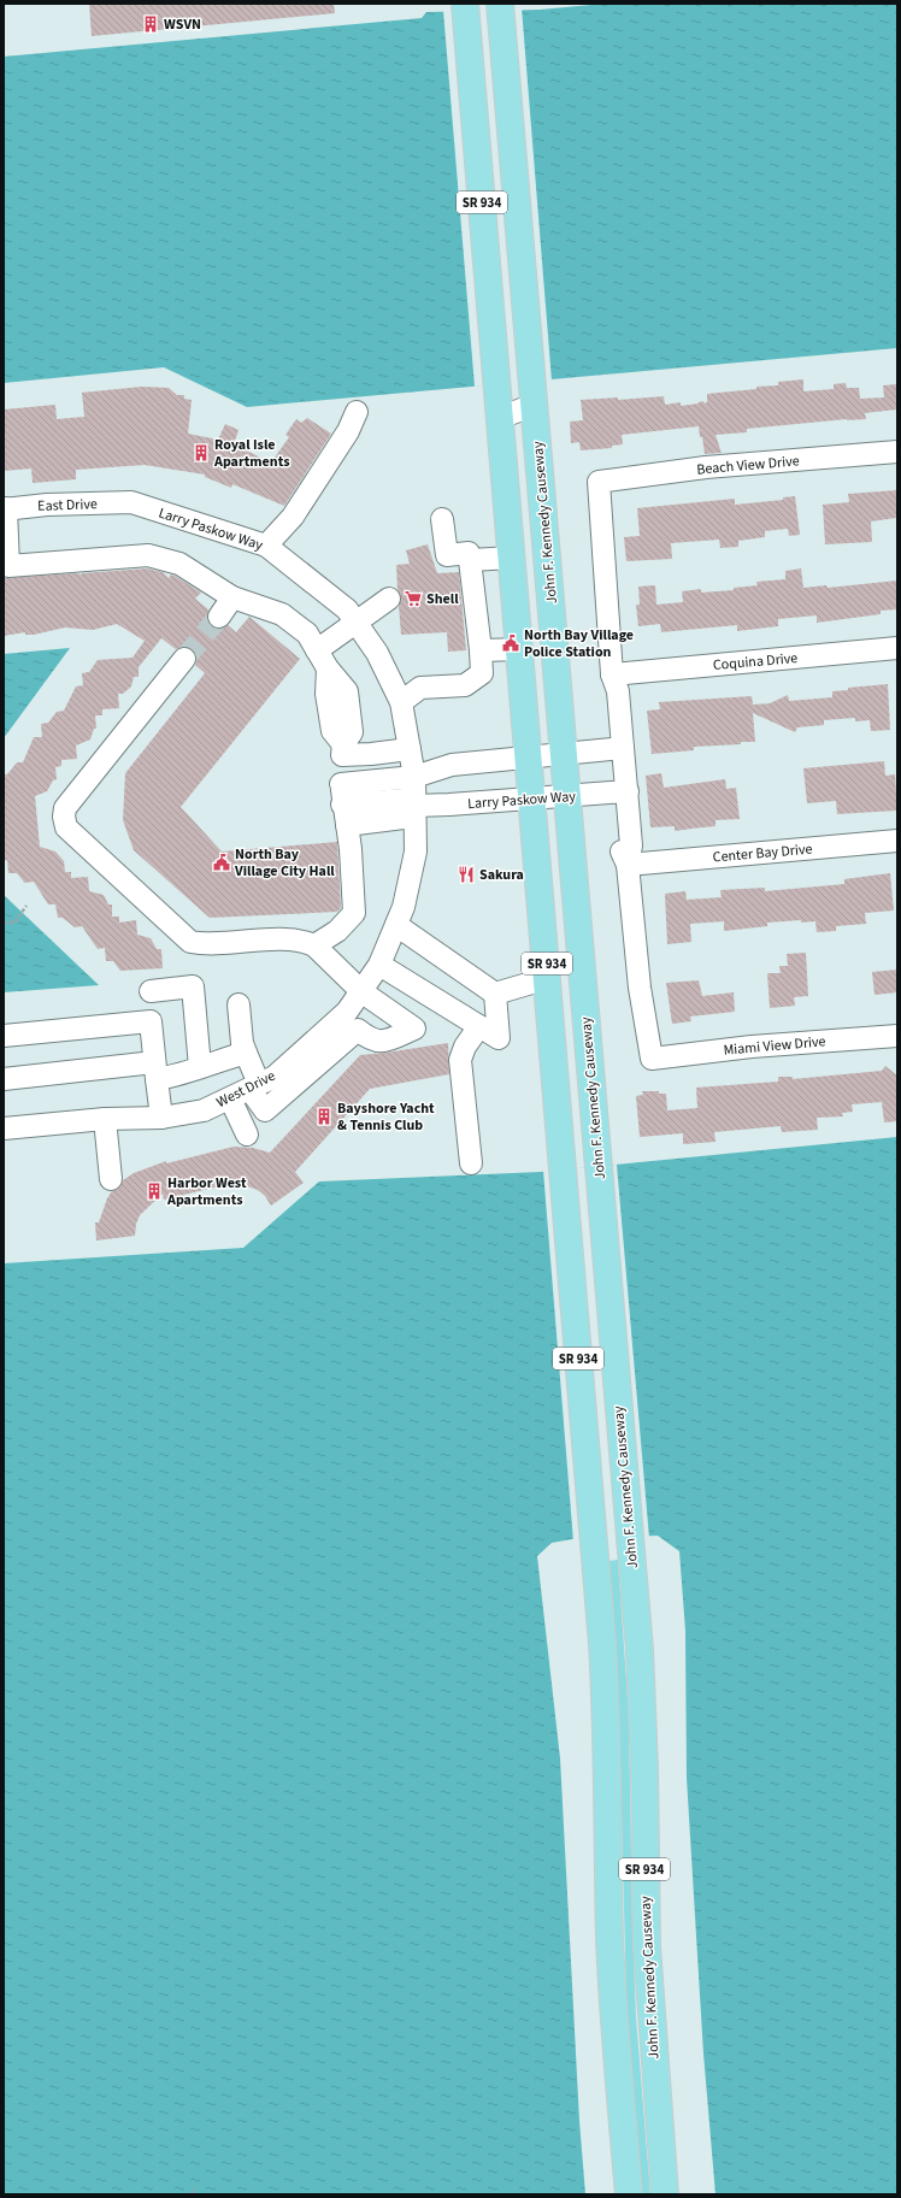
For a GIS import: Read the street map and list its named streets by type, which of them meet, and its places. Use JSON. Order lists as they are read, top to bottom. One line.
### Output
{"streets":{"main road":["SR 934","John F. Kennedy Causeway"],"street":["Beach View Drive","East Drive","Larry Paskow Way","Coquina Drive","Center Bay Drive","Miami View Drive","West Drive"]},"crossings":[["SR 934","Larry Paskow Way"],["Beach View Drive","Coquina Drive"],["East Drive","Larry Paskow Way"],["John F. Kennedy Causeway","Larry Paskow Way"],["Larry Paskow Way","West Drive"],["Center Bay Drive","Miami View Drive"]],"places":{"building":["WSVN","Royal Isle Apartments","Bayshore Yacht & Tennis Club","Harbor West Apartments"],"supermarket":["Shell"],"public building":["North Bay Village Police Station","North Bay Village City Hall"],"restaurant":["Sakura"]}}
